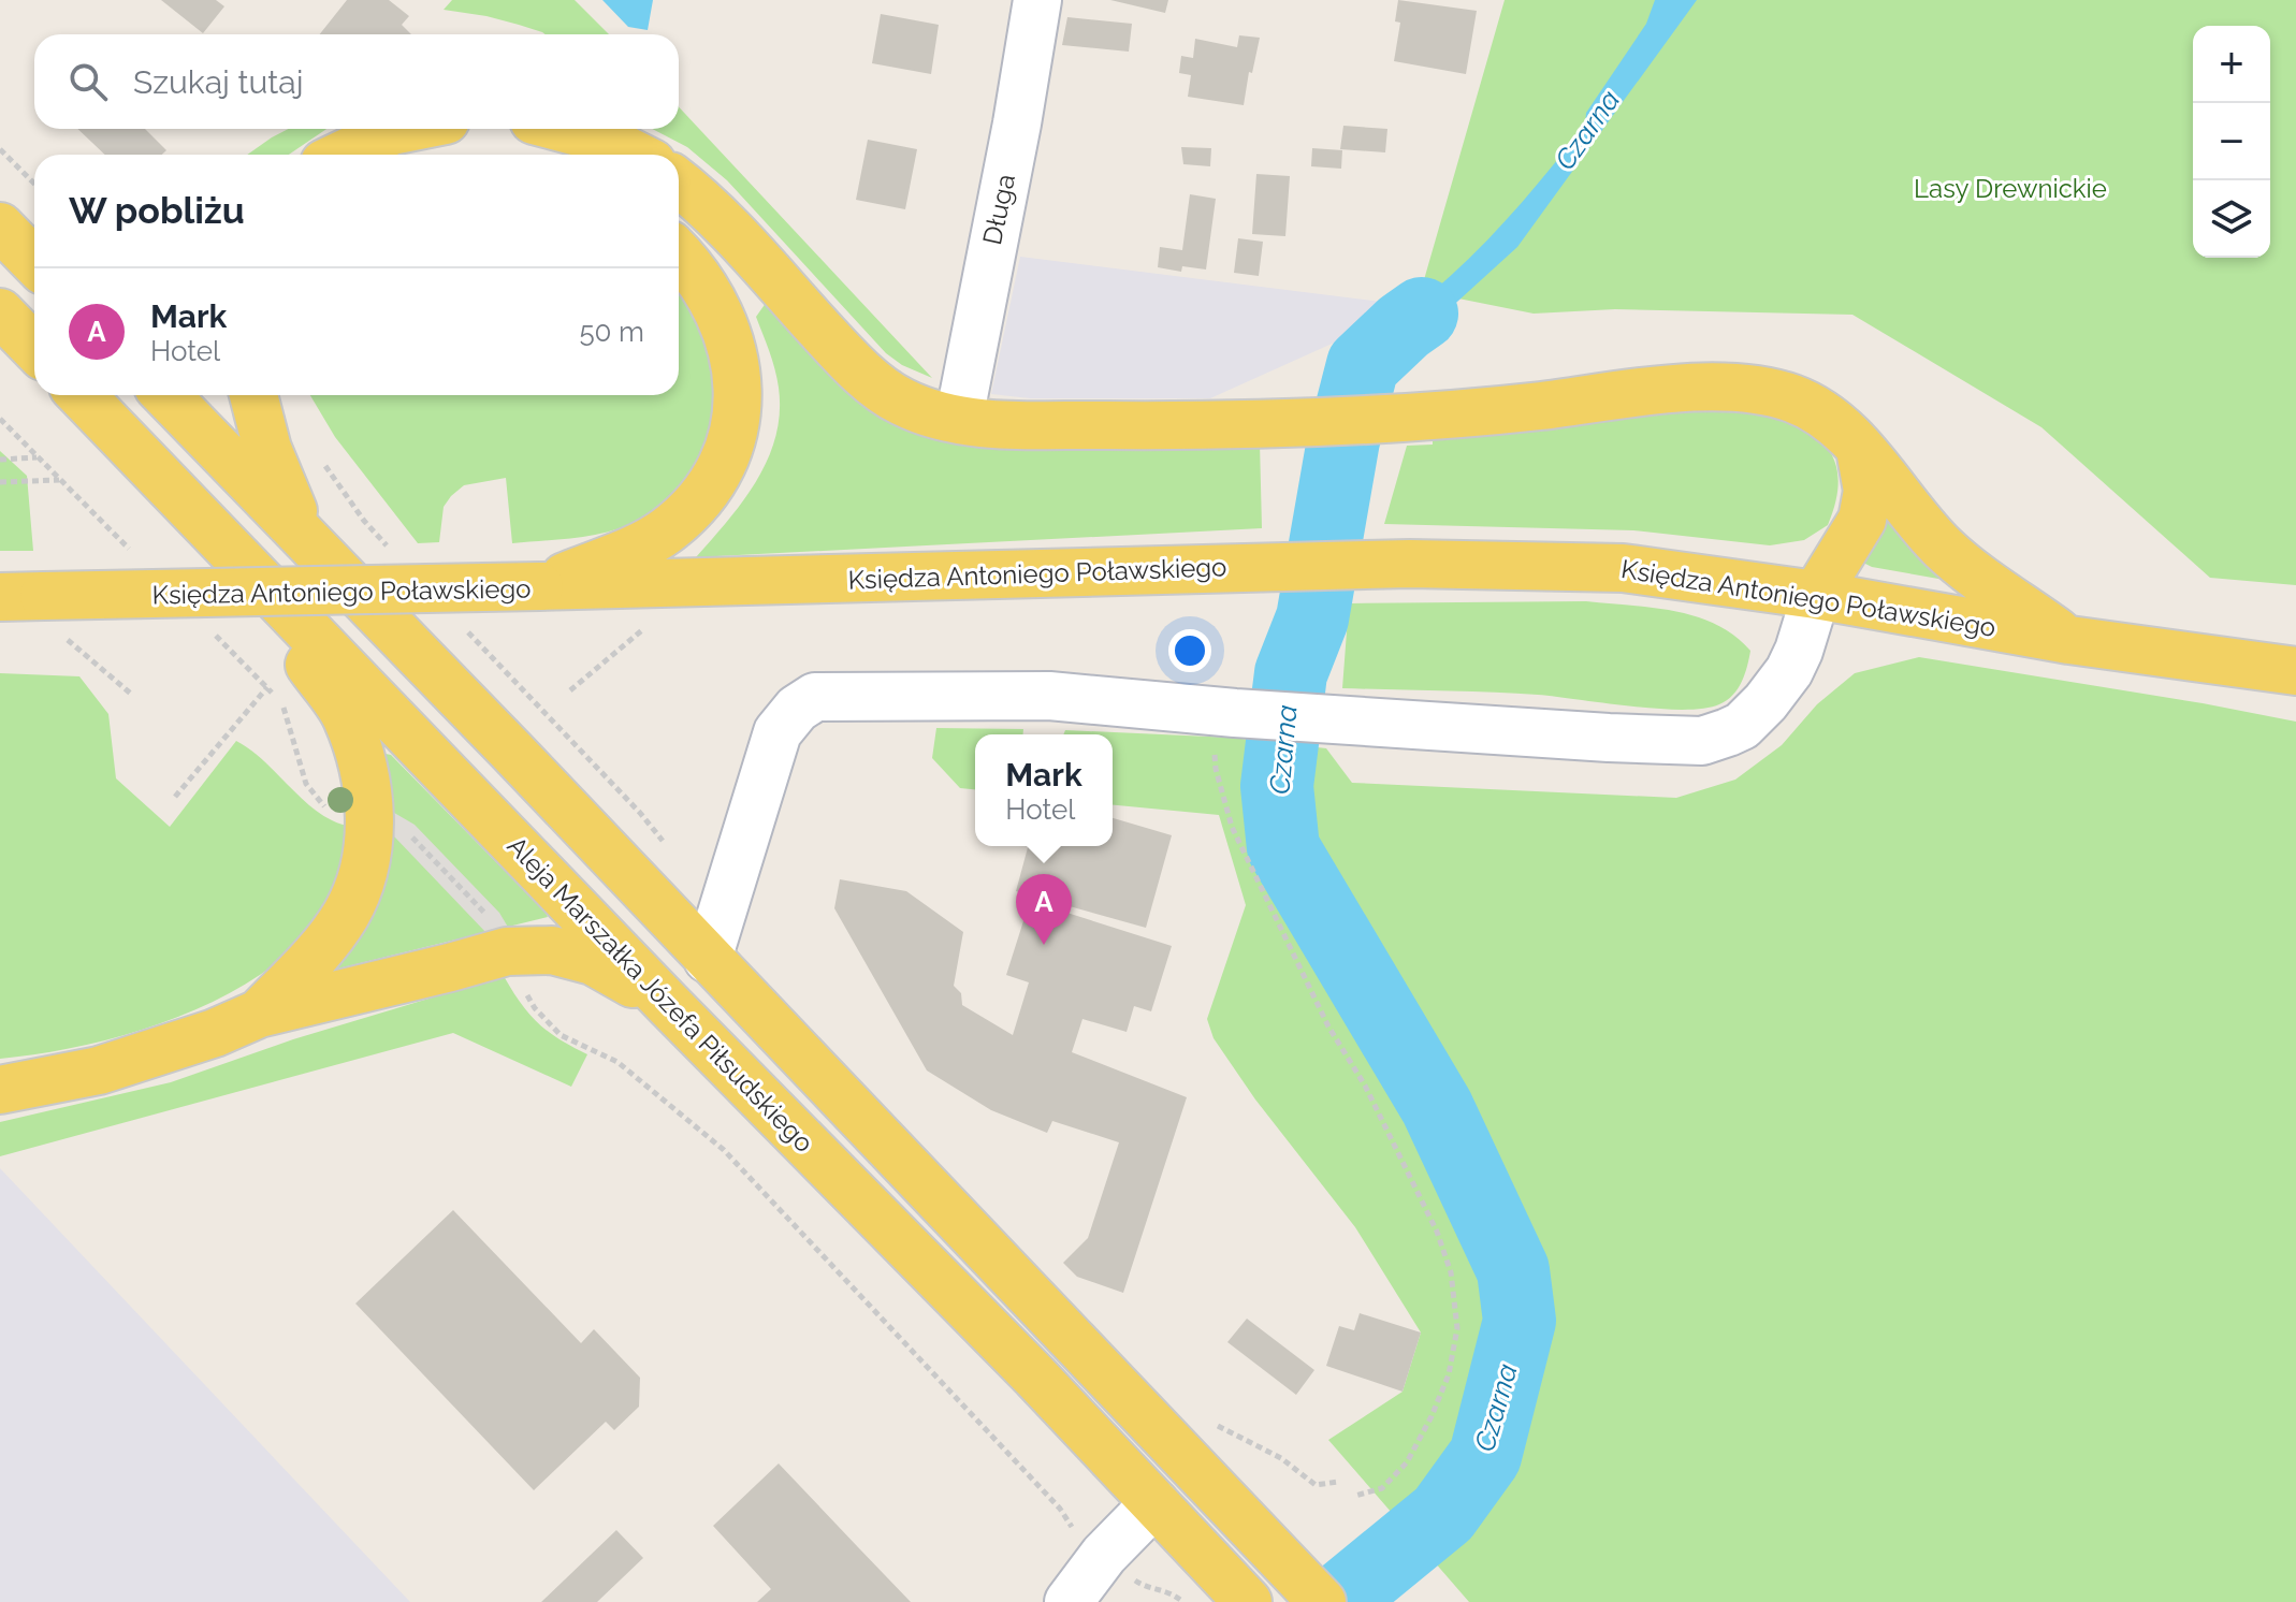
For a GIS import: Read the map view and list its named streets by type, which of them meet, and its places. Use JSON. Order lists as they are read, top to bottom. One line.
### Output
{"streets":{"main road":["Księdza Antoniego Poławskiego","Aleja Marszałka Józefa Piłsudskiego"],"street":["Długa"]},"water":["Czarna"],"parks":["Lasy Drewnickie"],"page":{"map_buttons":["+","−"],"search":"Szukaj tutaj","heading":"W pobliżu","list":[{"mark":"A","name":"Mark","note":"Hotel","value":"50 m"}],"popup":["Mark","Hotel"],"pins":"A"}}
